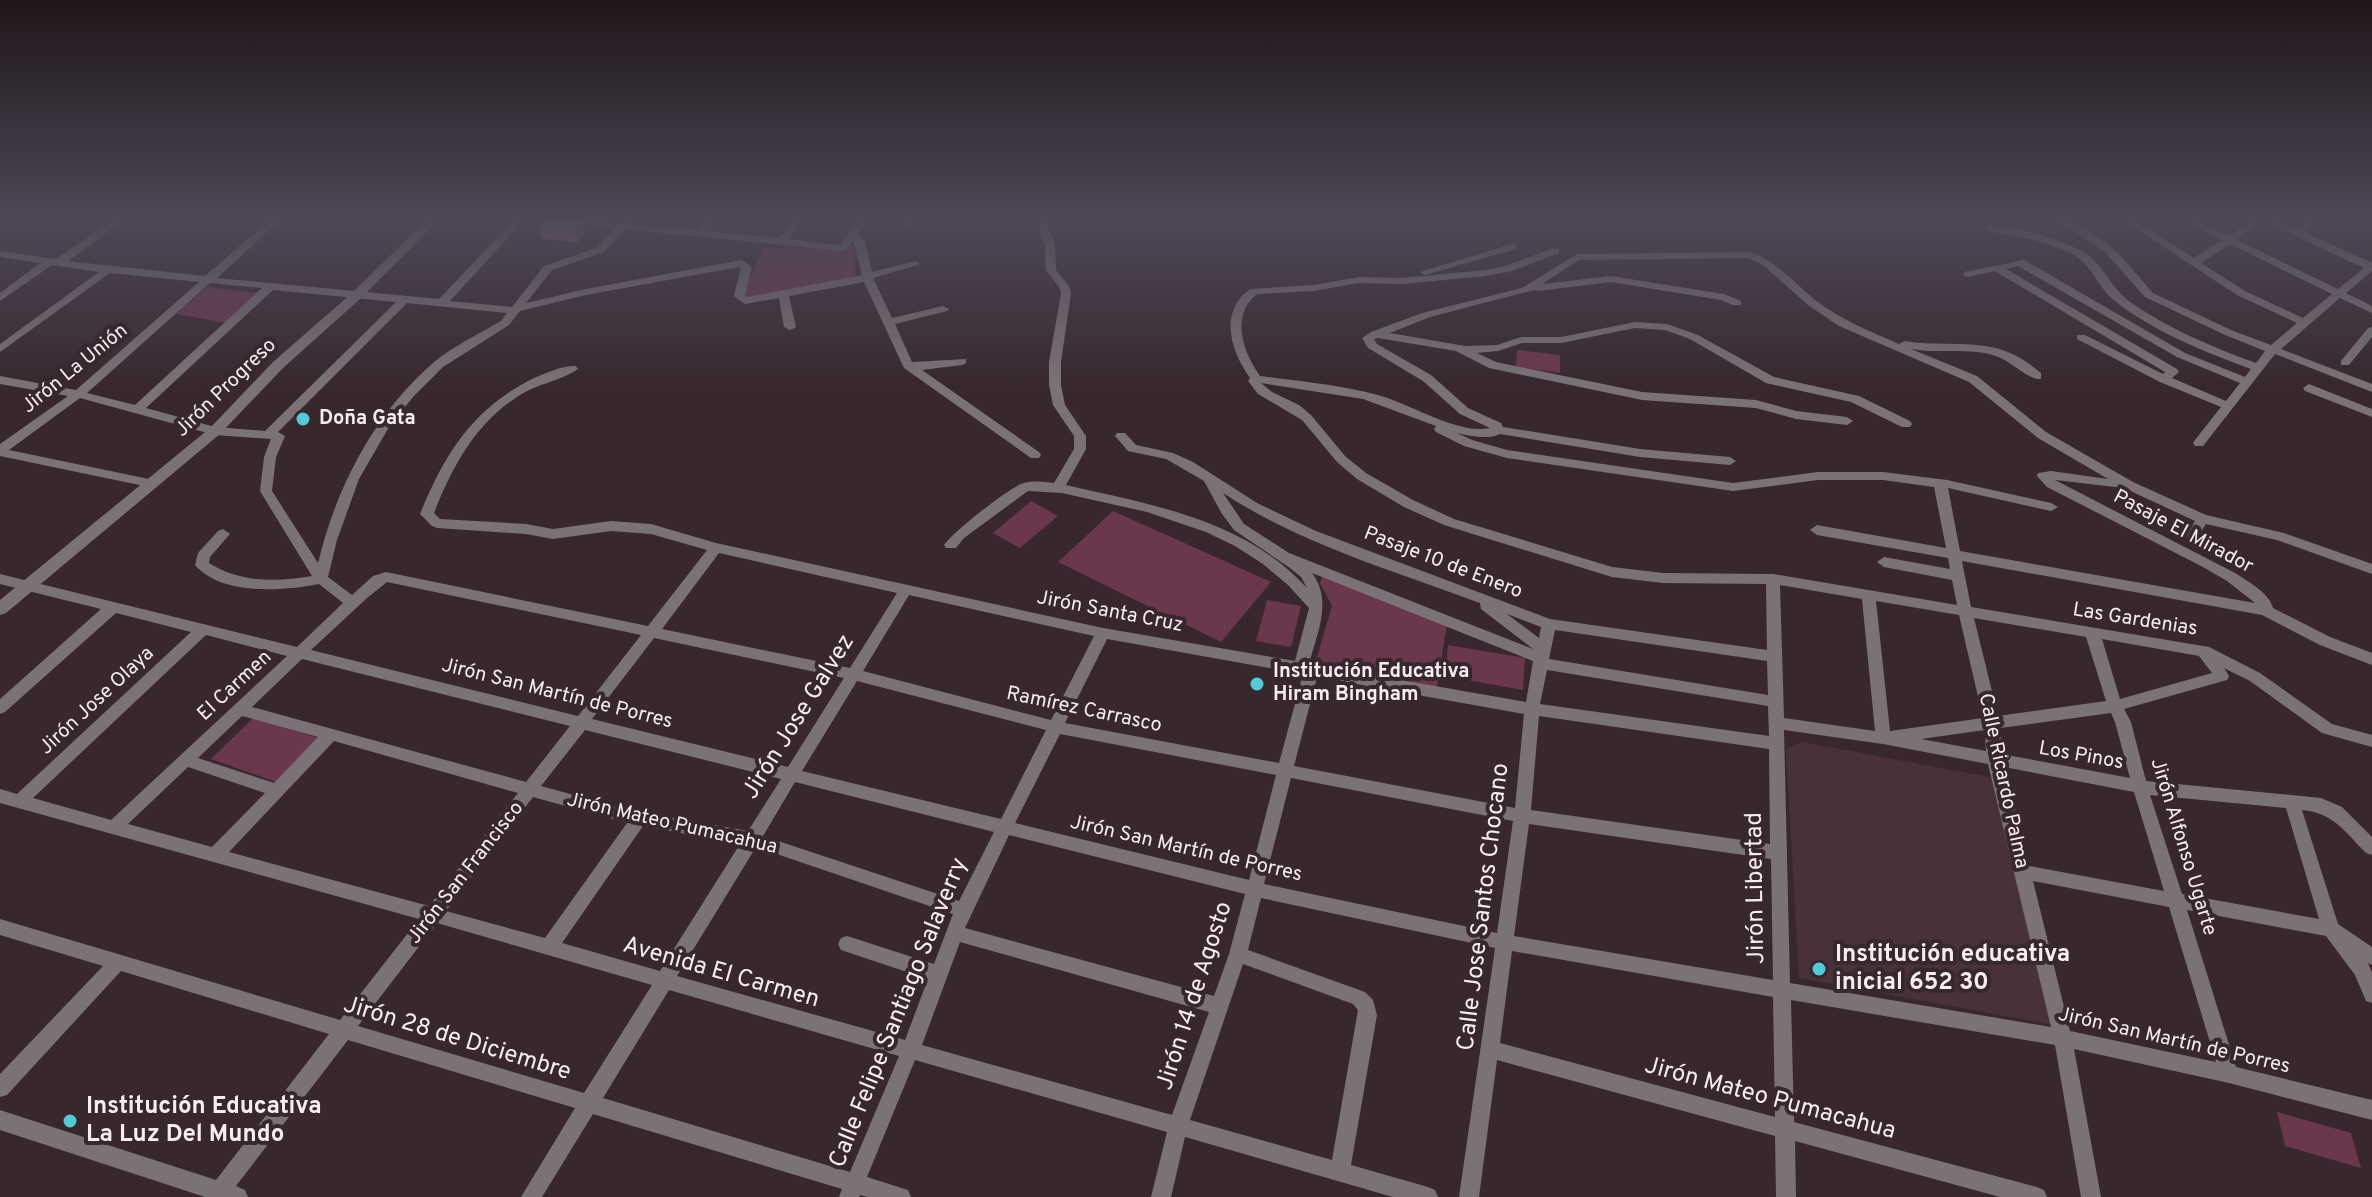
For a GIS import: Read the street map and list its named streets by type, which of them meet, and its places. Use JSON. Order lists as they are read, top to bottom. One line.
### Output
{"streets":{"street":["Jirón La Unión","Jirón Progreso","Pasaje El Mirador","Pasaje 10 de Enero","Jirón Santa Cruz","Las Gardenias","El Carmen","Jirón San Martín de Porres","Jirón Jose Olaya","Ramírez Carrasco","Jirón Jose Galvez","Los Pinos","Calle Ricardo Palma","Jirón Mateo Pumacahua","Jirón Alfonso Ugarte","Jirón San Francisco","Jirón Libertad","Calle Jose Santos Chocano","Avenida El Carmen","Jirón 14 de Agosto","Calle Felipe Santiago Salaverry","Jirón 28 de Diciembre"]},"crossings":[["Jirón Progreso","Jirón San Martín de Porres"],["Pasaje El Mirador","Calle Ricardo Palma"],["Pasaje 10 de Enero","Jirón Libertad"],["Pasaje 10 de Enero","Calle Jose Santos Chocano"],["Jirón Santa Cruz","Jirón Jose Galvez"],["Jirón Santa Cruz","Jirón San Francisco"],["Jirón Santa Cruz","Jirón Libertad"],["Jirón Santa Cruz","Calle Jose Santos Chocano"],["Jirón Santa Cruz","Jirón 14 de Agosto"],["Jirón Santa Cruz","Calle Felipe Santiago Salaverry"],["Las Gardenias","Calle Ricardo Palma"],["Las Gardenias","Jirón Alfonso Ugarte"],["Las Gardenias","Jirón Libertad"],["El Carmen","Jirón San Martín de Porres"],["El Carmen","Ramírez Carrasco"],["El Carmen","Jirón Mateo Pumacahua"],["El Carmen","Avenida El Carmen"],["Jirón San Martín de Porres","Jirón Jose Olaya"],["Jirón San Martín de Porres","Jirón Jose Galvez"],["Jirón San Martín de Porres","Calle Ricardo Palma"],["Jirón San Martín de Porres","Jirón Alfonso Ugarte"],["Jirón San Martín de Porres","Jirón San Francisco"],["Jirón San Martín de Porres","Jirón Libertad"],["Jirón San Martín de Porres","Calle Jose Santos Chocano"],["Jirón San Martín de Porres","Jirón 14 de Agosto"],["Jirón San Martín de Porres","Calle Felipe Santiago Salaverry"],["Jirón Jose Olaya","Avenida El Carmen"],["Ramírez Carrasco","Jirón Jose Galvez"],["Ramírez Carrasco","Jirón San Francisco"],["Ramírez Carrasco","Jirón Libertad"],["Ramírez Carrasco","Calle Jose Santos Chocano"],["Ramírez Carrasco","Jirón 14 de Agosto"],["Ramírez Carrasco","Calle Felipe Santiago Salaverry"],["Jirón Jose Galvez","Jirón Mateo Pumacahua"],["Jirón Jose Galvez","Avenida El Carmen"],["Jirón Jose Galvez","Jirón 28 de Diciembre"],["Los Pinos","Calle Ricardo Palma"],["Los Pinos","Jirón Alfonso Ugarte"],["Jirón Mateo Pumacahua","Jirón San Francisco"],["Jirón Mateo Pumacahua","Jirón Libertad"],["Jirón Mateo Pumacahua","Calle Jose Santos Chocano"],["Jirón Mateo Pumacahua","Calle Felipe Santiago Salaverry"],["Jirón San Francisco","Avenida El Carmen"],["Jirón San Francisco","Jirón 28 de Diciembre"],["Avenida El Carmen","Jirón 14 de Agosto"],["Avenida El Carmen","Calle Felipe Santiago Salaverry"],["Calle Felipe Santiago Salaverry","Jirón 28 de Diciembre"]],"places":["Doña Gata","Institución Educativa Hiram Bingham","Institución educativa inicial 652 30","Institución Educativa La Luz Del Mundo"]}
